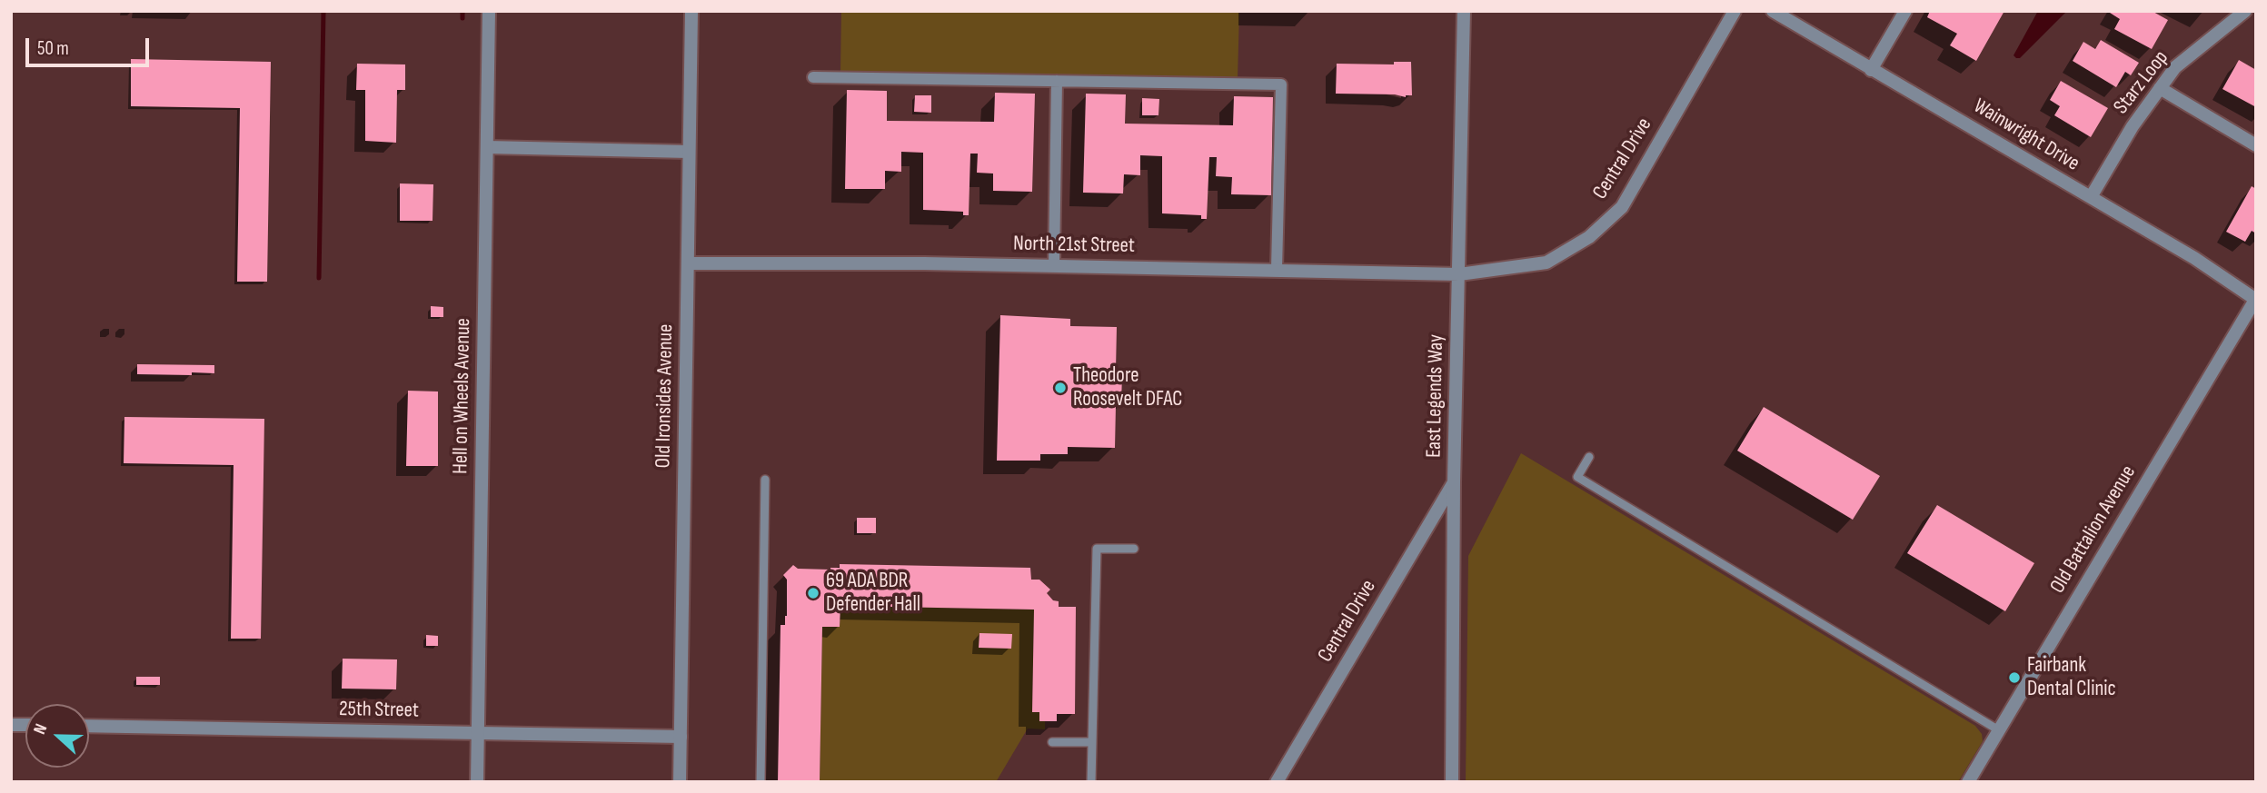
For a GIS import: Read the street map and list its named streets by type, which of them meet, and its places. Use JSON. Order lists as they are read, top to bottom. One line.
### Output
{"streets":{"street":["Starz Loop","Wainwright Drive","Central Drive","North 21st Street","Hell on Wheels Avenue","Old Ironsides Avenue","East Legends Way","Old Battalion Avenue","25th Street"]},"crossings":[["Starz Loop","Wainwright Drive"],["Wainwright Drive","Old Battalion Avenue"],["Central Drive","North 21st Street"],["Central Drive","East Legends Way"],["North 21st Street","Old Ironsides Avenue"],["North 21st Street","East Legends Way"],["Hell on Wheels Avenue","25th Street"],["Old Ironsides Avenue","25th Street"]],"places":["Theodore Roosevelt DFAC","69 ADA BDR Defender Hall","Fairbank Dental Clinic"],"scale_bar":"50 m","north":"left"}
